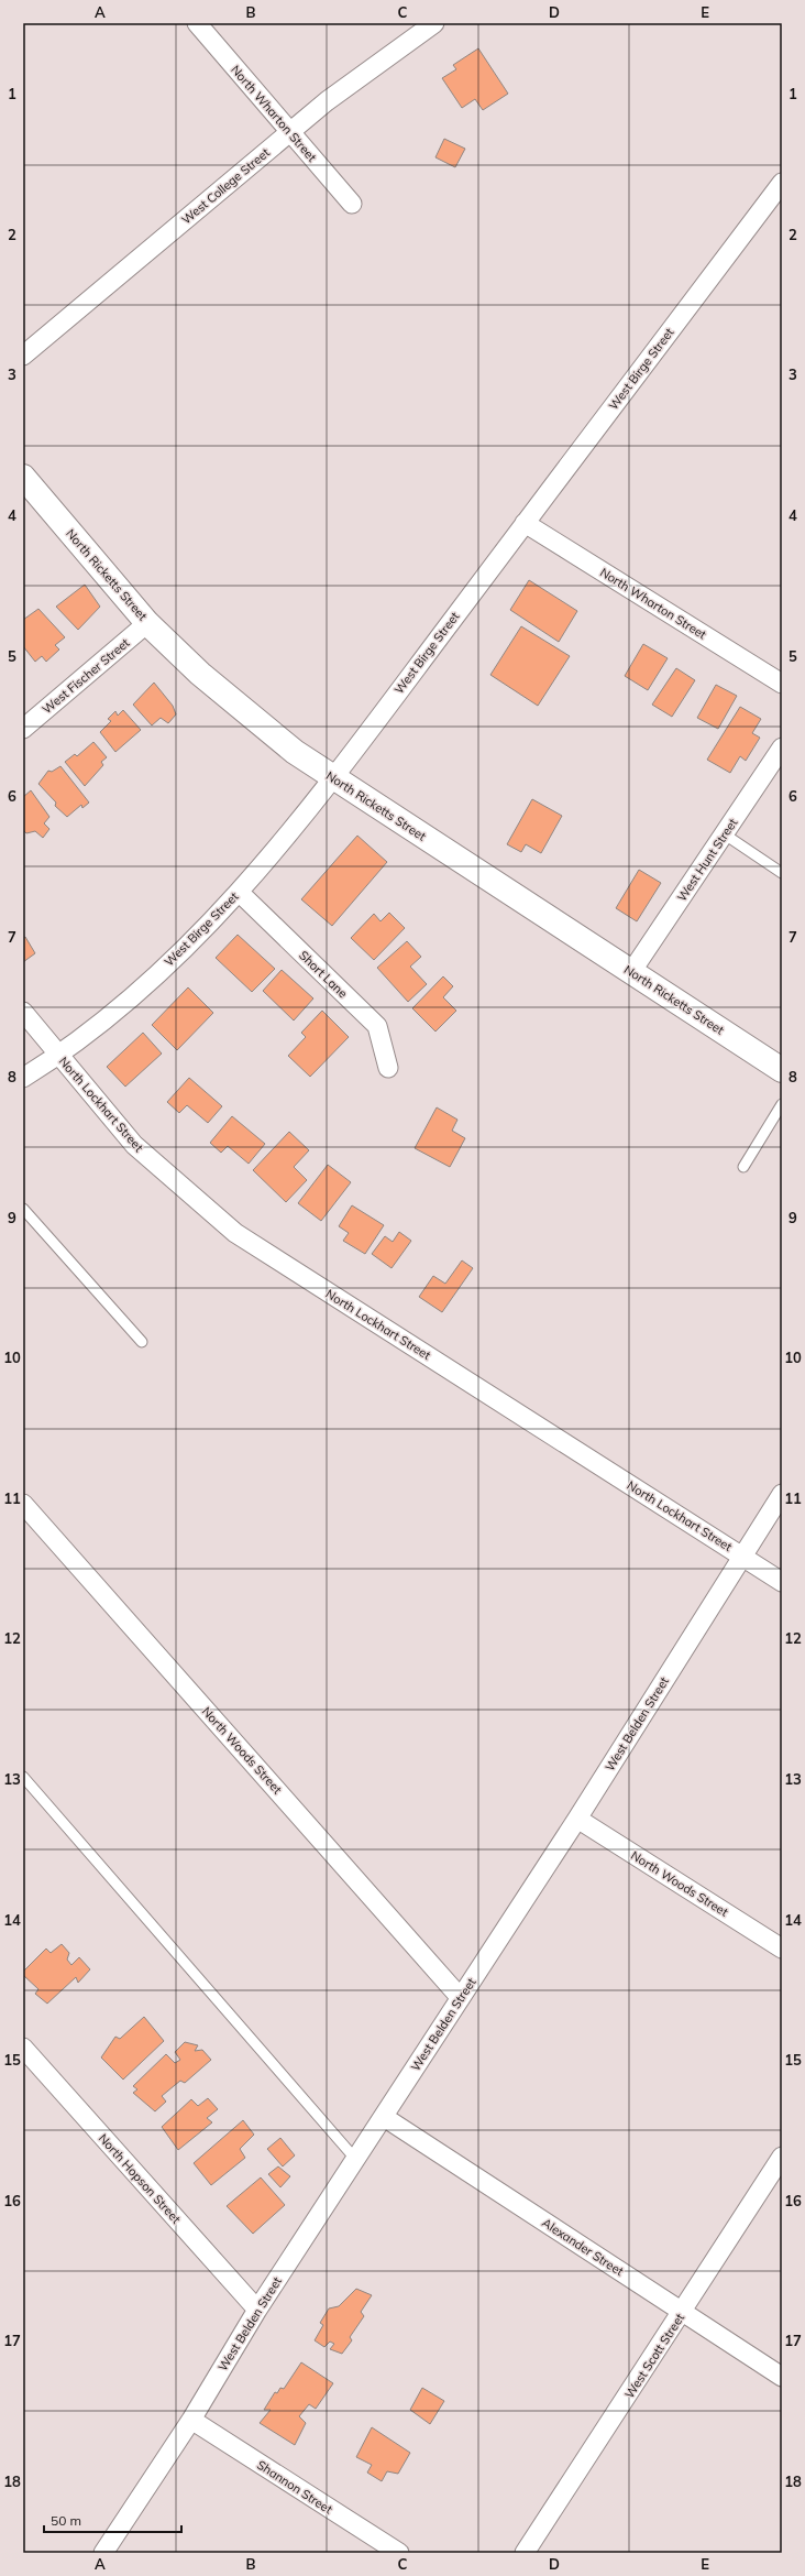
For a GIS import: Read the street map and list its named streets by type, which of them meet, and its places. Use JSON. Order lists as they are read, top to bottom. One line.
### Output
{"streets":{"street":["North Wharton Street","West College Street","West Birge Street","North Ricketts Street","West Fischer Street","West Hunt Street","Short Lane","North Lockhart Street","West Belden Street","North Woods Street","North Hopson Street","Alexander Street","West Scott Street","Shannon Street"]},"crossings":[["North Wharton Street","West College Street"],["North Wharton Street","West Birge Street"],["West Birge Street","North Ricketts Street"],["West Birge Street","Short Lane"],["West Birge Street","North Lockhart Street"],["North Ricketts Street","West Fischer Street"],["North Ricketts Street","West Hunt Street"],["North Lockhart Street","West Belden Street"],["West Belden Street","North Woods Street"],["West Belden Street","North Hopson Street"],["West Belden Street","Alexander Street"],["West Belden Street","Shannon Street"],["Alexander Street","West Scott Street"]],"scale_bar":"50 m","grid":{"columns":["A","B","C","D","E"],"rows":["1","2","3","4","5","6","7","8","9","10","11","12","13","14","15","16","17","18"]}}
